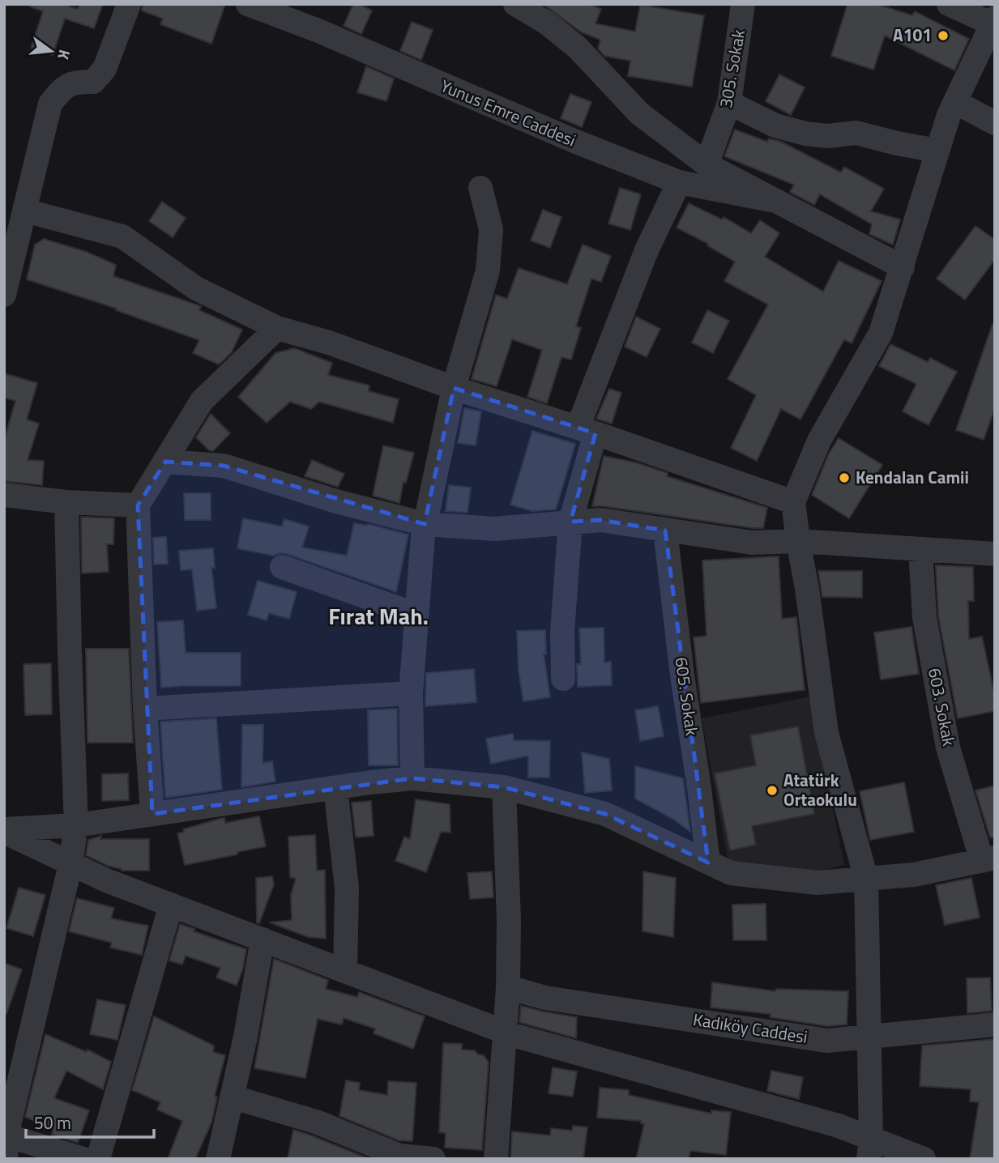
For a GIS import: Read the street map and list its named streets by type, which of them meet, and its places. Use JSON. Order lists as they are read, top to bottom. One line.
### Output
{"streets":{"street":["305. Sokak","Yunus Emre Caddesi","605. Sokak","603. Sokak","Kadıköy Caddesi"]},"districts":["Fırat Mah."],"places":["A101","Kendalan Camii","Atatürk Ortaokulu"],"scale_bar":"50 m","north":"right"}
